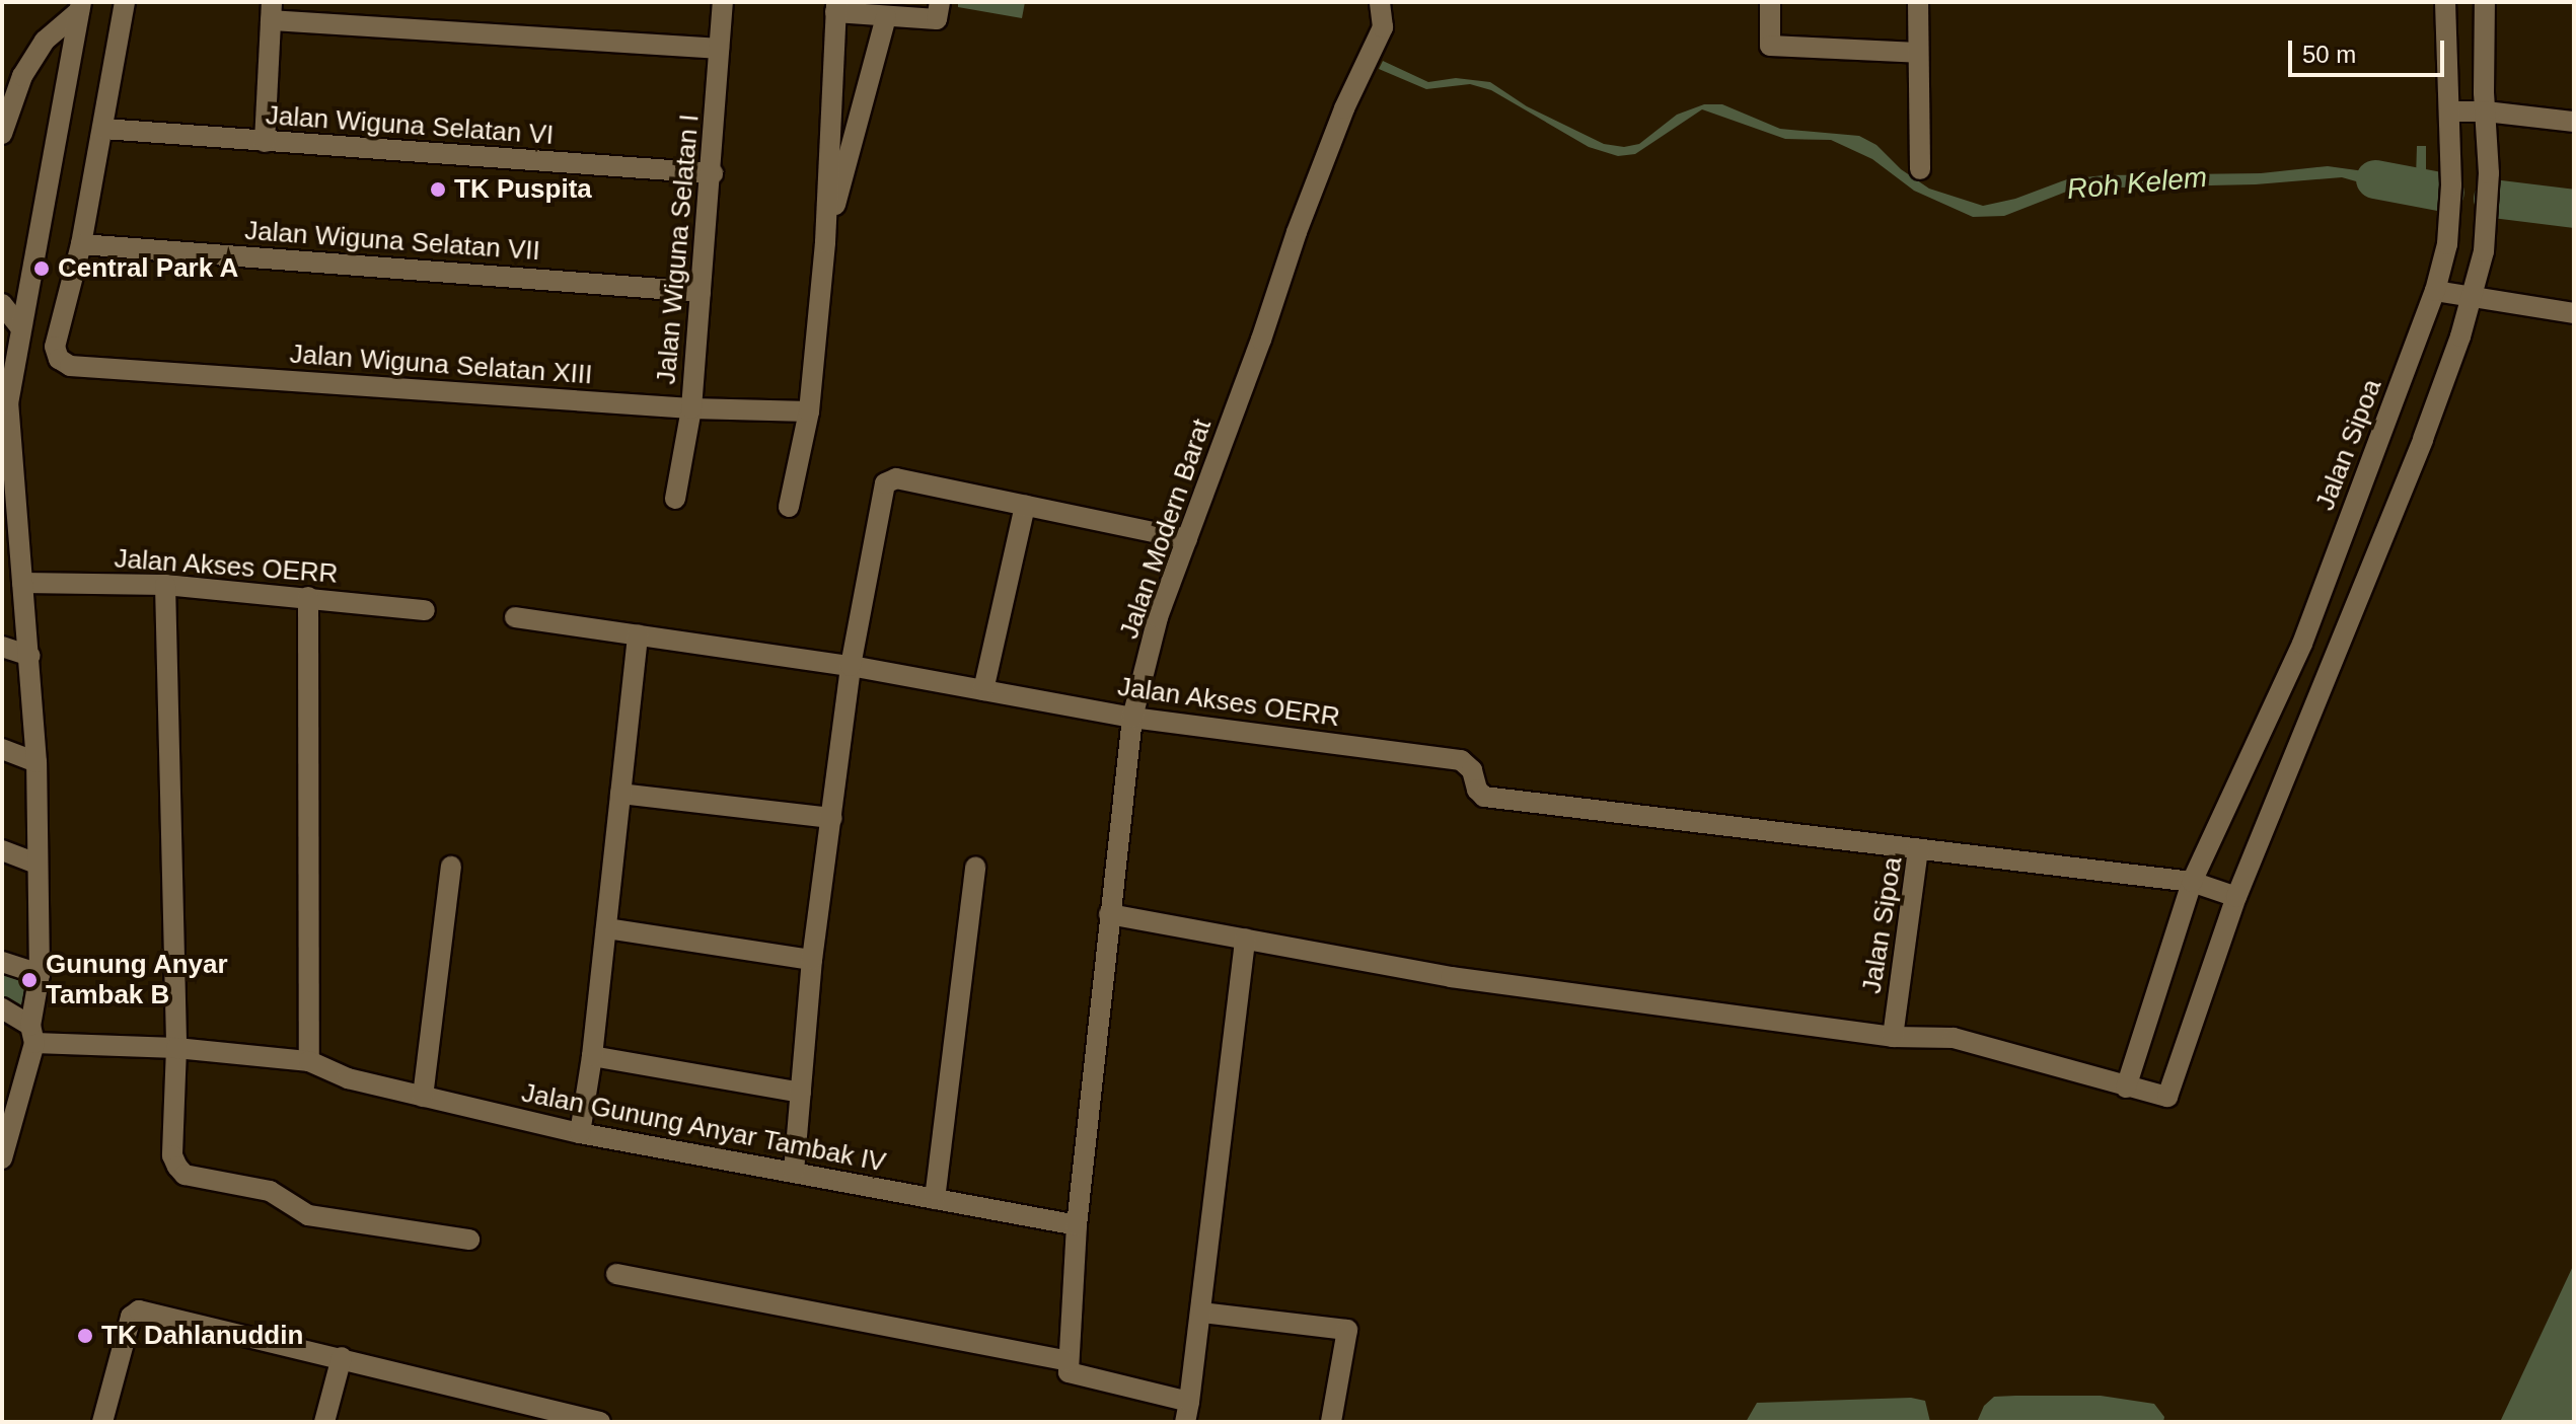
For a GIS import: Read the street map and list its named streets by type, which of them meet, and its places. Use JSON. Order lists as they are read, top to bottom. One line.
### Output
{"streets":{"street":["Jalan Wiguna Selatan VI","Jalan Wiguna Selatan VII","Jalan Wiguna Selatan I","Jalan Wiguna Selatan XIII","Jalan Sipoa","Jalan Modern Barat","Jalan Akses OERR","Jalan Gunung Anyar Tambak IV"]},"crossings":[["Jalan Wiguna Selatan VI","Jalan Wiguna Selatan I"],["Jalan Wiguna Selatan VII","Jalan Wiguna Selatan I"],["Jalan Wiguna Selatan VII","Jalan Wiguna Selatan XIII"],["Jalan Wiguna Selatan I","Jalan Wiguna Selatan XIII"],["Jalan Sipoa","Jalan Akses OERR"],["Jalan Modern Barat","Jalan Akses OERR"],["Jalan Modern Barat","Jalan Gunung Anyar Tambak IV"]],"water":["Roh Kelem"],"places":["TK Puspita","Central Park A","Gunung Anyar Tambak B","TK Dahlanuddin"],"scale_bar":"50 m"}
